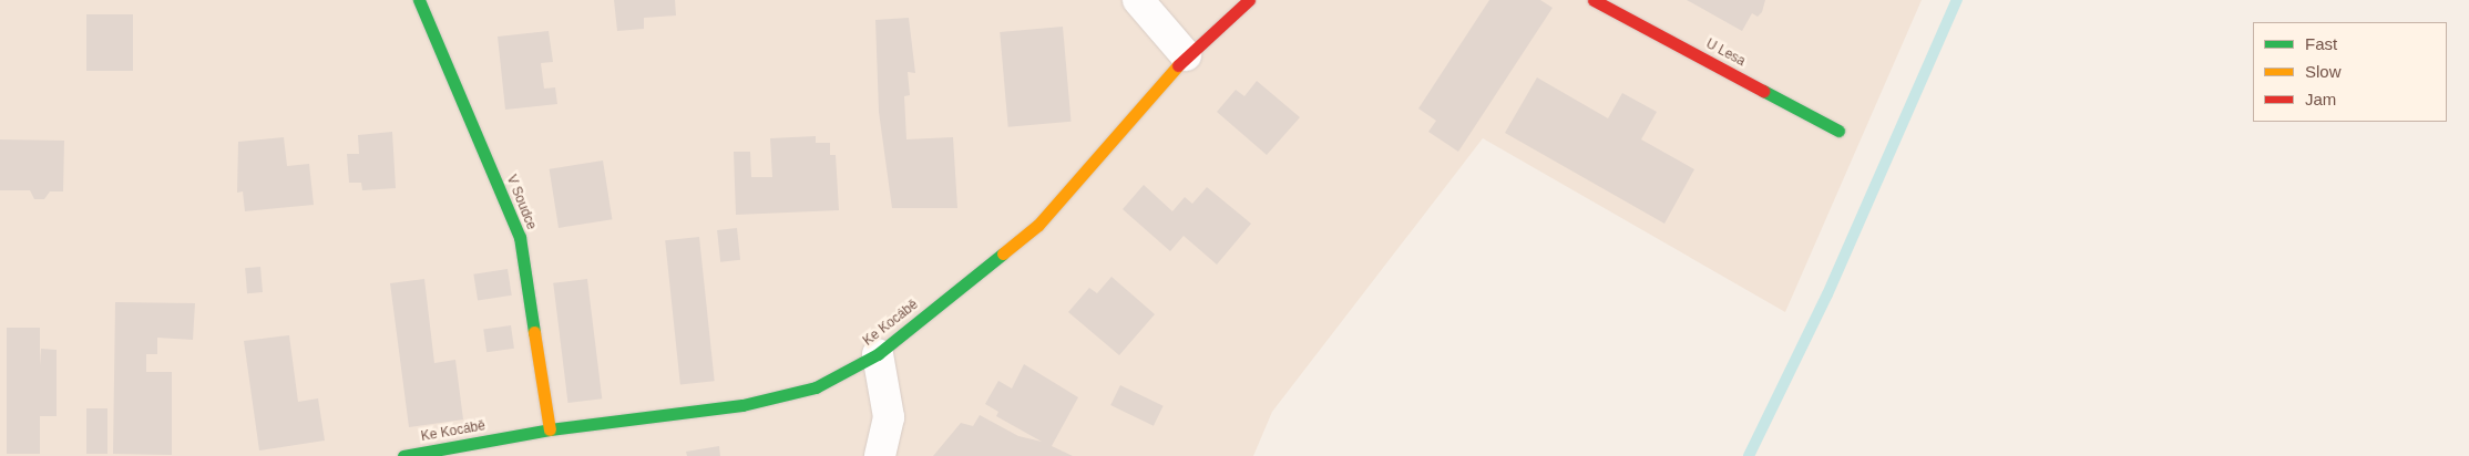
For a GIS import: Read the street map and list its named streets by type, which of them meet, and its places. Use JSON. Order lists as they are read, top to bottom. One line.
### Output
{"streets":{"street":["U Lesa","V Soudce","Ke Kocábě"]},"crossings":[["V Soudce","Ke Kocábě"]],"legend":["Fast","Slow","Jam"]}
